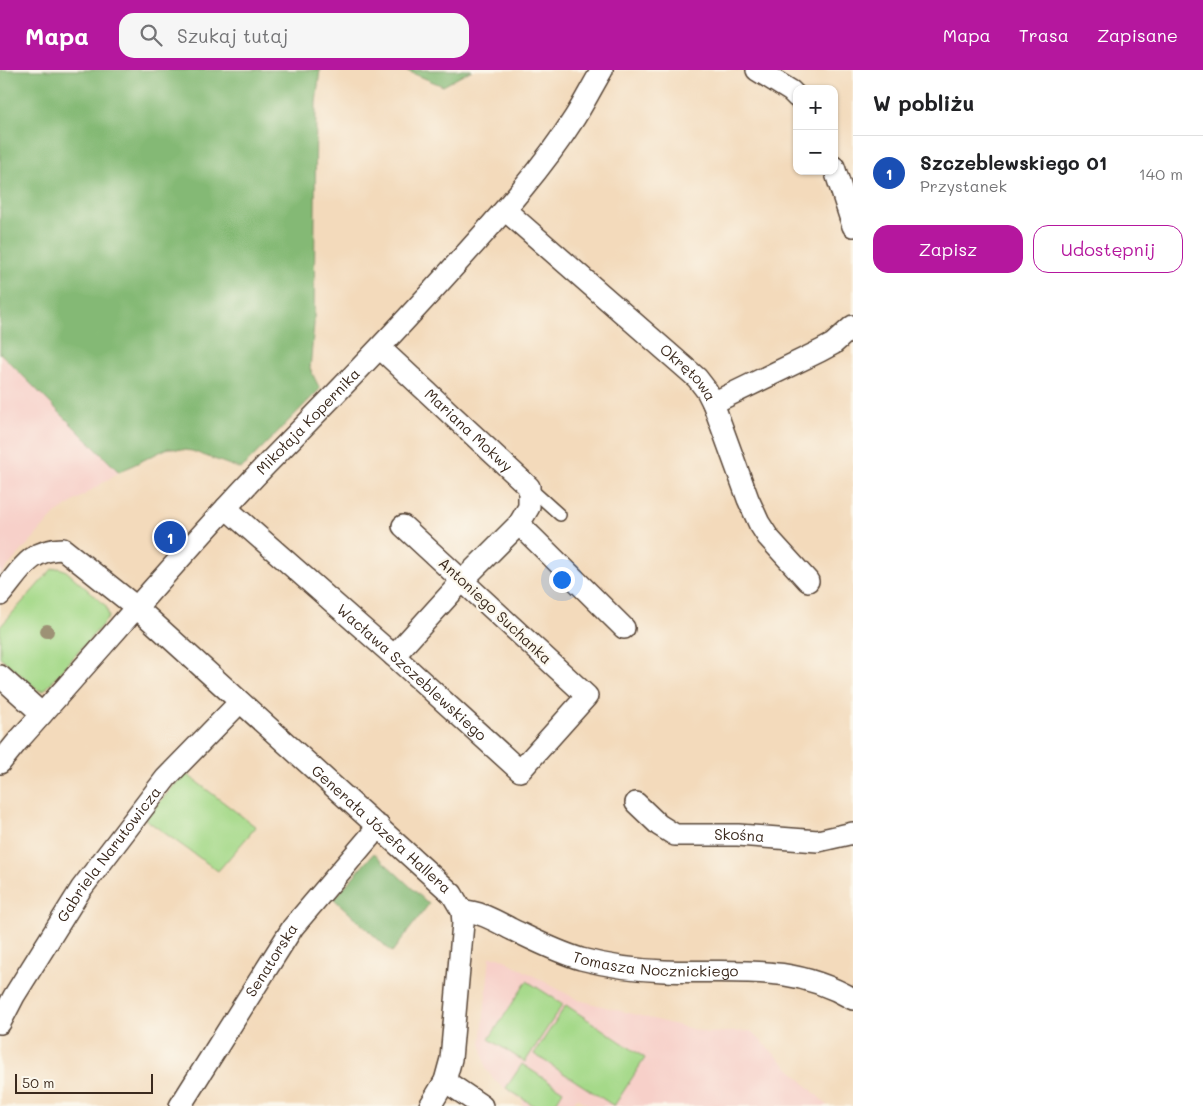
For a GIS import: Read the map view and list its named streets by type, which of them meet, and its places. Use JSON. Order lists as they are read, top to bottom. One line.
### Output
{"streets":{"street":["Okrętowa","Mikołaja Kopernika","Mariana Mokwy","Antoniego Suchanka","Wacława Szczeblewskiego","Generała Józefa Hallera","Skośna","Gabriela Narutowicza","Senatorska","Tomasza Nocznickiego"]},"crossings":[["Okrętowa","Mikołaja Kopernika"],["Mikołaja Kopernika","Mariana Mokwy"],["Mikołaja Kopernika","Wacława Szczeblewskiego"],["Mikołaja Kopernika","Generała Józefa Hallera"],["Antoniego Suchanka","Wacława Szczeblewskiego"],["Generała Józefa Hallera","Gabriela Narutowicza"],["Generała Józefa Hallera","Senatorska"],["Generała Józefa Hallera","Tomasza Nocznickiego"]],"scale_bar":"50 m","page":{"header":"Mapa","search":"Szukaj tutaj","nav":["Mapa","Trasa","Zapisane"],"heading":"W pobliżu","map_buttons":["+","−"],"list":[{"mark":"1","name":"Szczeblewskiego 01","note":"Przystanek","value":"140 m"}],"buttons":["Zapisz","Udostępnij"],"pins":"1","scale":"50 m"}}
